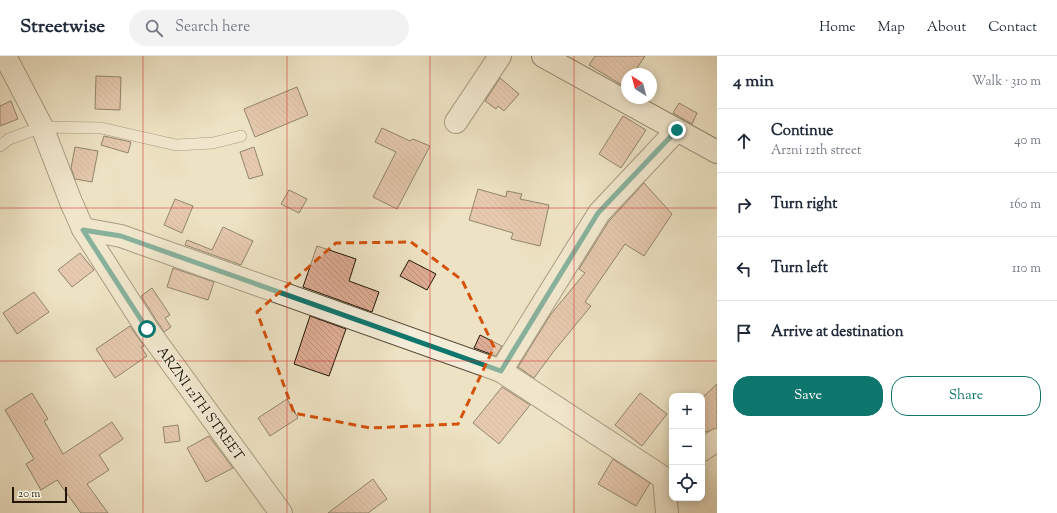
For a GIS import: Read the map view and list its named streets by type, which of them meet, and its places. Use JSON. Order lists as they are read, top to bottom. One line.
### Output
{"streets":{"street":["ARZNI 12TH STREET"]},"scale_bar":"20 m","north":"top left","page":{"header":"Streetwise","search":"Search here","nav":["Home","Map","About","Contact"],"heading":["4 min","Walk · 310 m"],"list":[["Continue","Arzni 12th street","40 m"],["Turn right","160 m"],["Turn left","110 m"],"Arrive at destination"],"buttons":["Save","Share"],"map_buttons":["+","−"],"scale":"20 m"}}
